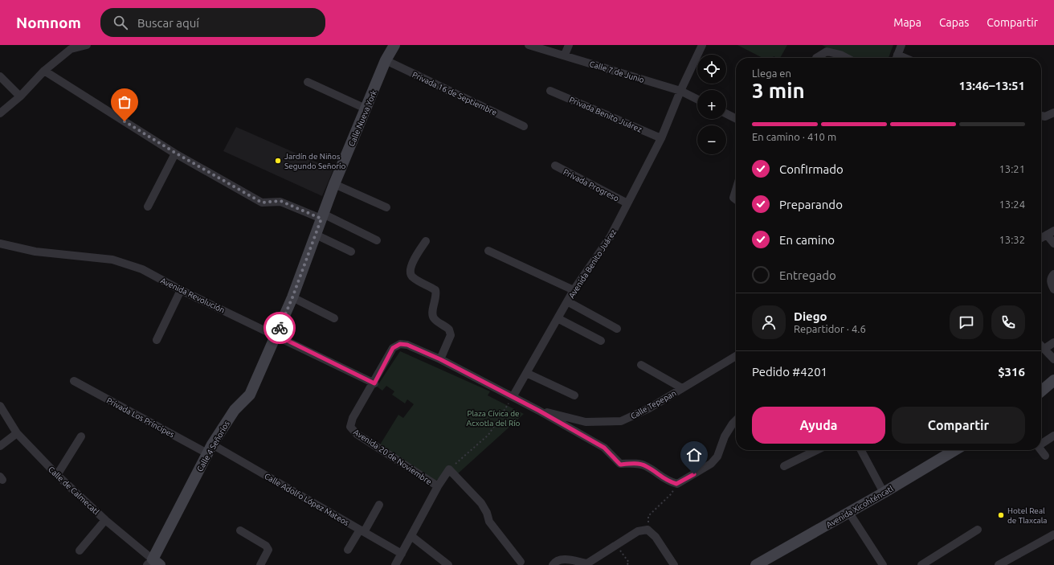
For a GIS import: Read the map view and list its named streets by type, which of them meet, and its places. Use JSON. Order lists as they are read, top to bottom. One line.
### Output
{"streets":{"street":["Calle 7 de Junio","Privada 16 de Septiembre","Privada Benito Juárez","Calle Nueva York","Privada Progreso","Avenida Benito Juárez","Avenida Revolución","Calle Tepepan","Privada Los Príncipes","Calle 4 Señoríos","Avenida 20 de Noviembre","Calle de Calmecatl","Calle Adolfo López Mateos","Avenida Xicohténcatl"]},"crossings":[["Calle 7 de Junio","Avenida Benito Juárez"],["Privada 16 de Septiembre","Calle Nueva York"],["Privada Benito Juárez","Avenida Benito Juárez"],["Calle Nueva York","Avenida Revolución"],["Calle Nueva York","Calle 4 Señoríos"],["Privada Progreso","Avenida Benito Juárez"],["Avenida Revolución","Calle 4 Señoríos"],["Avenida Revolución","Avenida 20 de Noviembre"],["Privada Los Príncipes","Calle 4 Señoríos"],["Privada Los Príncipes","Calle Adolfo López Mateos"],["Calle 4 Señoríos","Calle de Calmecatl"],["Calle 4 Señoríos","Calle Adolfo López Mateos"]],"parks":["Plaza Cívica de Acxotla del Río"],"places":["Jardín de Niños Segundo Señorío","Hotel Real de Tlaxcala"],"page":{"header":"Nomnom","search":"Buscar aquí","nav":["Mapa","Capas","Compartir"],"map_buttons":["+","−"],"heading":["3 min","Llega en","13:46–13:51"],"panel":["Diego","Repartidor · 4.6","Pedido #4201","$316"],"bar":"En camino · 410 m","list":[["Confirmado","13:21"],["Preparando","13:24"],["En camino","13:32"],"Entregado"],"buttons":["Ayuda","Compartir"]}}
